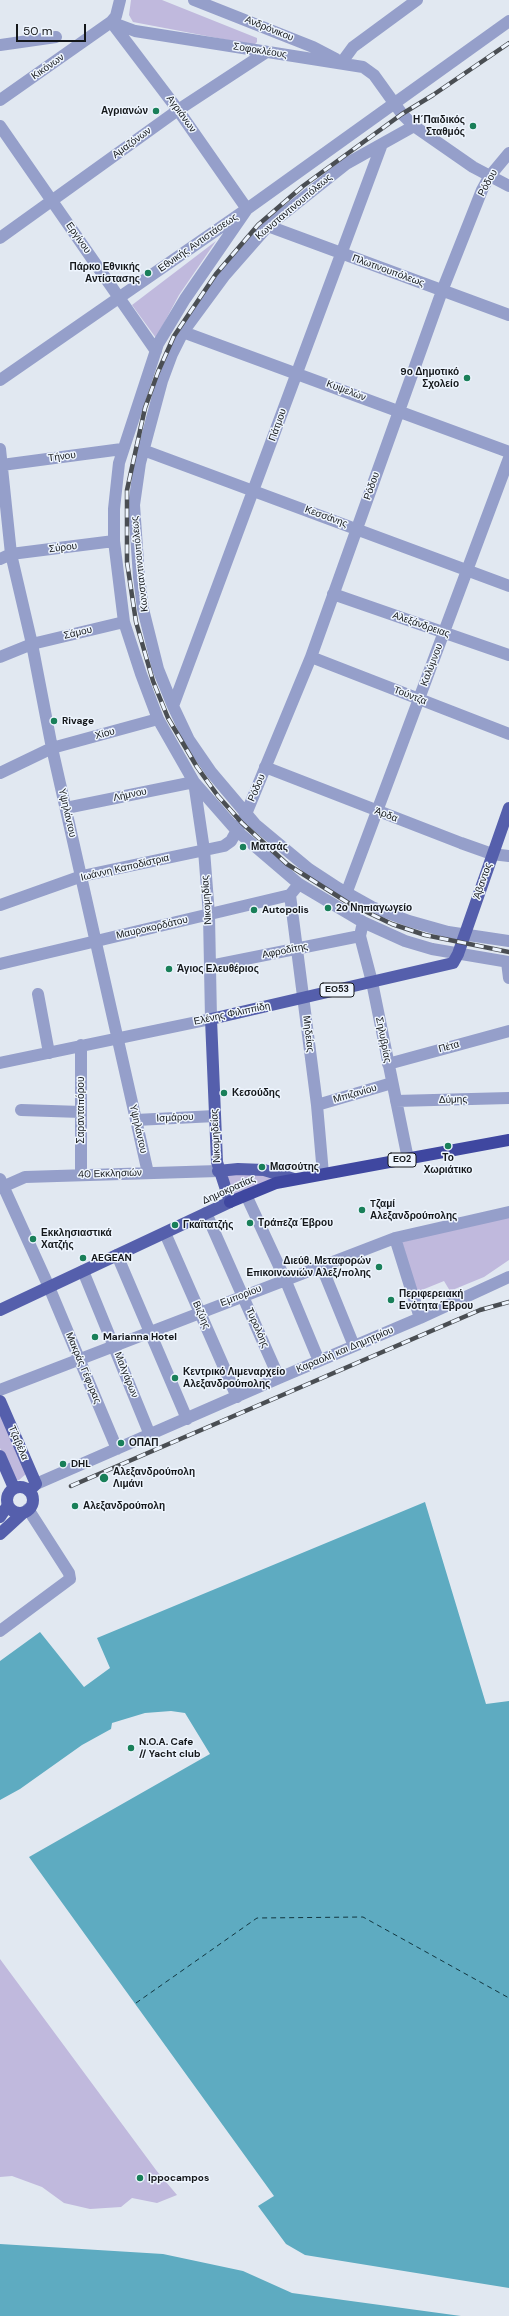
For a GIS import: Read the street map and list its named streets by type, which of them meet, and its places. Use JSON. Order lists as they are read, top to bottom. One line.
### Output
{"streets":{"highway":["ΕΟ2","Δημοκρατίας"],"main road":["Άβαντος","ΕΟ53","Ελένης Φιλιππίδη","Νικομηδείας","Τζαβέλα"],"street":["Ανδρόνικου","Σοφοκλέους","Κικόνων","Αγριάνων","Αμαζόνων","Ρόδου","Κωνσταντινουπόλεως","Εργίνου","Εθνικής Αντιστάσεως","Πλωτινουπόλεως","Κυψελών","Πάτμου","Τήνου","Κεσσάνης","Σύρου","Αλεξάνδρειας","Σάμου","Καλύμνου","Τούντζα","Χίου","Λήμνου","Υψηλάντου","Άρδα","Ιωάννη Καποδίστρια","Νικομηδίας","Μαυροκορδάτου","Αφροδίτης","Μηδείας","Σηλυβρίας","Πέτα","Μπιζανίου","Δύμης","Σαρανταπόρου","Ισμάρου","40 Εκκλησιών","Εμπορίου","Βιζύης","Τυρολόης","Καραολή και Δημητρίου","Μακράς Γέφυρας","Μαλγάρων"]},"crossings":[["Ανδρόνικου","Σοφοκλέους"],["Σοφοκλέους","Κικόνων"],["Σοφοκλέους","Αγριάνων"],["Σοφοκλέους","Αμαζόνων"],["Σοφοκλέους","Ρόδου"],["Σοφοκλέους","Κωνσταντινουπόλεως"],["Σοφοκλέους","Εθνικής Αντιστάσεως"],["Κικόνων","Αγριάνων"],["Αγριάνων","Αμαζόνων"],["Αγριάνων","Κωνσταντινουπόλεως"],["Αγριάνων","Εθνικής Αντιστάσεως"],["Αμαζόνων","Εργίνου"],["Ρόδου","Κωνσταντινουπόλεως"],["Ρόδου","Πλωτινουπόλεως"],["Ρόδου","Κυψελών"],["Ρόδου","Κεσσάνης"],["Ρόδου","Αλεξάνδρειας"],["Ρόδου","Τούντζα"],["Ρόδου","Άρδα"],["Ρόδου","Ιωάννη Καποδίστρια"],["Κωνσταντινουπόλεως","Εργίνου"],["Κωνσταντινουπόλεως","Εθνικής Αντιστάσεως"],["Κωνσταντινουπόλεως","Πλωτινουπόλεως"],["Κωνσταντινουπόλεως","Κυψελών"],["Κωνσταντινουπόλεως","Πάτμου"],["Κωνσταντινουπόλεως","Τήνου"],["Κωνσταντινουπόλεως","Κεσσάνης"],["Κωνσταντινουπόλεως","Σύρου"],["Κωνσταντινουπόλεως","Σάμου"],["Κωνσταντινουπόλεως","Καλύμνου"],["Κωνσταντινουπόλεως","Χίου"],["Κωνσταντινουπόλεως","Λήμνου"],["Κωνσταντινουπόλεως","Ιωάννη Καποδίστρια"],["Κωνσταντινουπόλεως","Άβαντος"],["Κωνσταντινουπόλεως","Νικομηδίας"],["Εργίνου","Εθνικής Αντιστάσεως"],["Πλωτινουπόλεως","Πάτμου"],["Κυψελών","Πάτμου"],["Πάτμου","Κεσσάνης"],["Τήνου","Υψηλάντου"],["Κεσσάνης","Καλύμνου"],["Σύρου","Υψηλάντου"],["Αλεξάνδρειας","Καλύμνου"],["Σάμου","Υψηλάντου"],["Καλύμνου","Τούντζα"],["Καλύμνου","Άρδα"],["Χίου","Υψηλάντου"],["Λήμνου","Υψηλάντου"],["Λήμνου","Νικομηδίας"],["Υψηλάντου","Ιωάννη Καποδίστρια"],["Υψηλάντου","Μαυροκορδάτου"],["Υψηλάντου","Ελένης Φιλιππίδη"],["Υψηλάντου","Ισμάρου"],["Υψηλάντου","40 Εκκλησιών"],["Άρδα","Άβαντος"],["Ιωάννη Καποδίστρια","Νικομηδίας"],["Άβαντος","Ελένης Φιλιππίδη"],["Νικομηδίας","Μαυροκορδάτου"],["Νικομηδίας","Αφροδίτης"],["Νικομηδίας","Ελένης Φιλιππίδη"],["Νικομηδίας","Νικομηδείας"],["Μαυροκορδάτου","Μηδείας"],["Αφροδίτης","Μηδείας"],["Αφροδίτης","Σηλυβρίας"],["Ελένης Φιλιππίδη","Μηδείας"],["Ελένης Φιλιππίδη","Σηλυβρίας"],["Ελένης Φιλιππίδη","Σαρανταπόρου"],["Ελένης Φιλιππίδη","Νικομηδείας"],["Μηδείας","Μπιζανίου"],["Μηδείας","Δημοκρατίας"],["Σηλυβρίας","Πέτα"],["Σηλυβρίας","Μπιζανίου"],["Σηλυβρίας","Δύμης"],["Σηλυβρίας","Δημοκρατίας"],["Σαρανταπόρου","40 Εκκλησιών"],["Ισμάρου","Νικομηδείας"],["Νικομηδείας","40 Εκκλησιών"],["Νικομηδείας","Δημοκρατίας"],["40 Εκκλησιών","Μακράς Γέφυρας"],["Δημοκρατίας","Βιζύης"],["Δημοκρατίας","Τυρολόης"],["Δημοκρατίας","Μακράς Γέφυρας"],["Δημοκρατίας","Μαλγάρων"],["Εμπορίου","Βιζύης"],["Εμπορίου","Τυρολόης"],["Εμπορίου","Μακράς Γέφυρας"],["Εμπορίου","Μαλγάρων"],["Βιζύης","Καραολή και Δημητρίου"],["Τυρολόης","Καραολή και Δημητρίου"],["Καραολή και Δημητρίου","Μακράς Γέφυρας"],["Καραολή και Δημητρίου","Μαλγάρων"],["Καραολή και Δημητρίου","Τζαβέλα"]],"places":["Αγριανών","Η΄Παιδικός Σταθμός","Πάρκο Εθνικής Αντίστασης","9ο Δημοτικό Σχολείο","Rivage","Ματσάς","2ο Νηπιαγωγείο","Autopolis","Άγιος Ελευθέριος","Κεσούδης","Το Χωριάτικο","Μασούτης","Tζαμί Αλεξανδρούπολης","Τράπεζα Έβρου","Γκαϊτατζής","Εκκλησιαστικά Χατζής","AEGEAN","Διεύθ. Μεταφορών Επικοινωνιών Αλεξ/πολης","Περιφερειακή Ενότητα Έβρου","Marianna Hotel","Κεντρικό Λιμεναρχείο Αλεξανδρούπολης","ΟΠΑΠ","DHL","Αλεξανδρούπολη Λιμάνι","Αλεξανδρούπολη","N.O.A. Cafe // Yacht club","Ippocampos"],"scale_bar":"50 m"}
